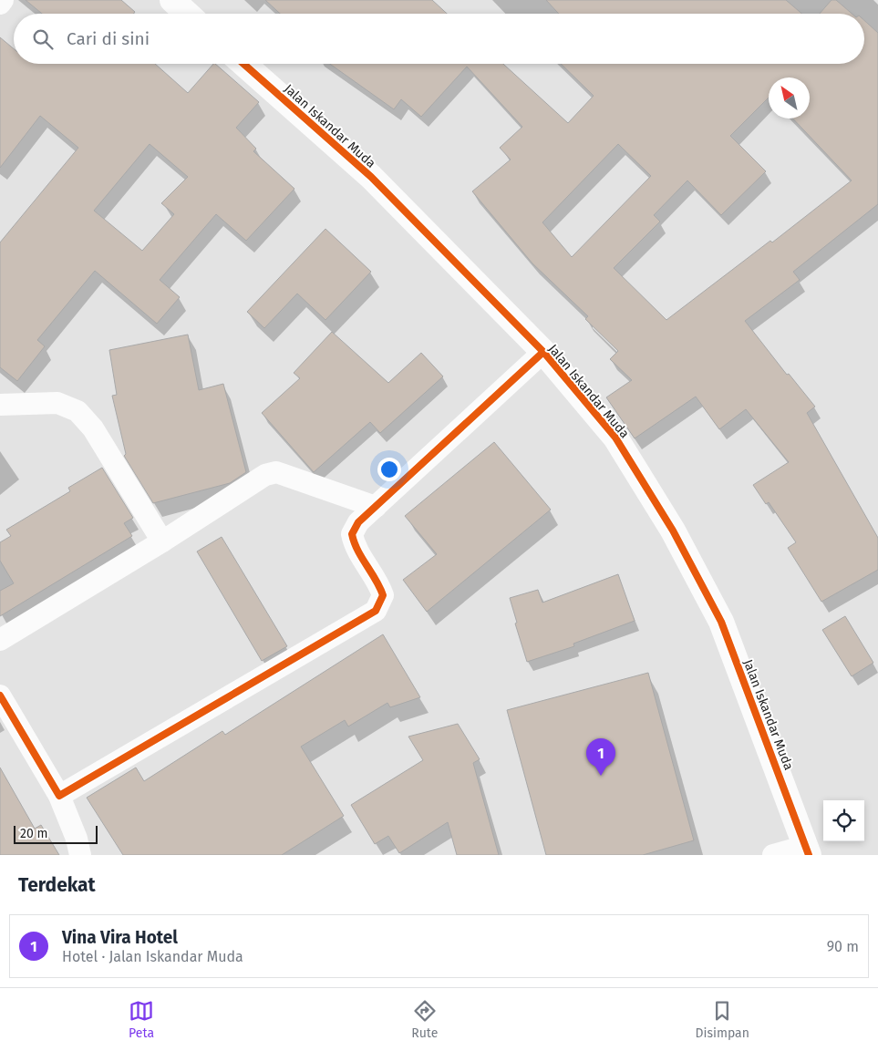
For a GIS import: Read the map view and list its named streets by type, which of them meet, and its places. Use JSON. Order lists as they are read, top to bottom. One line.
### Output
{"streets":{"street":["Jalan Iskandar Muda"]},"scale_bar":"20 m","north":"top left","page":{"search":"Cari di sini","pins":"1","scale":"20 m","heading":"Terdekat","list":[{"mark":"1","name":"Vina Vira Hotel","note":"Hotel · Jalan Iskandar Muda","value":"90 m"}],"nav":["Peta","Rute","Disimpan"]}}
